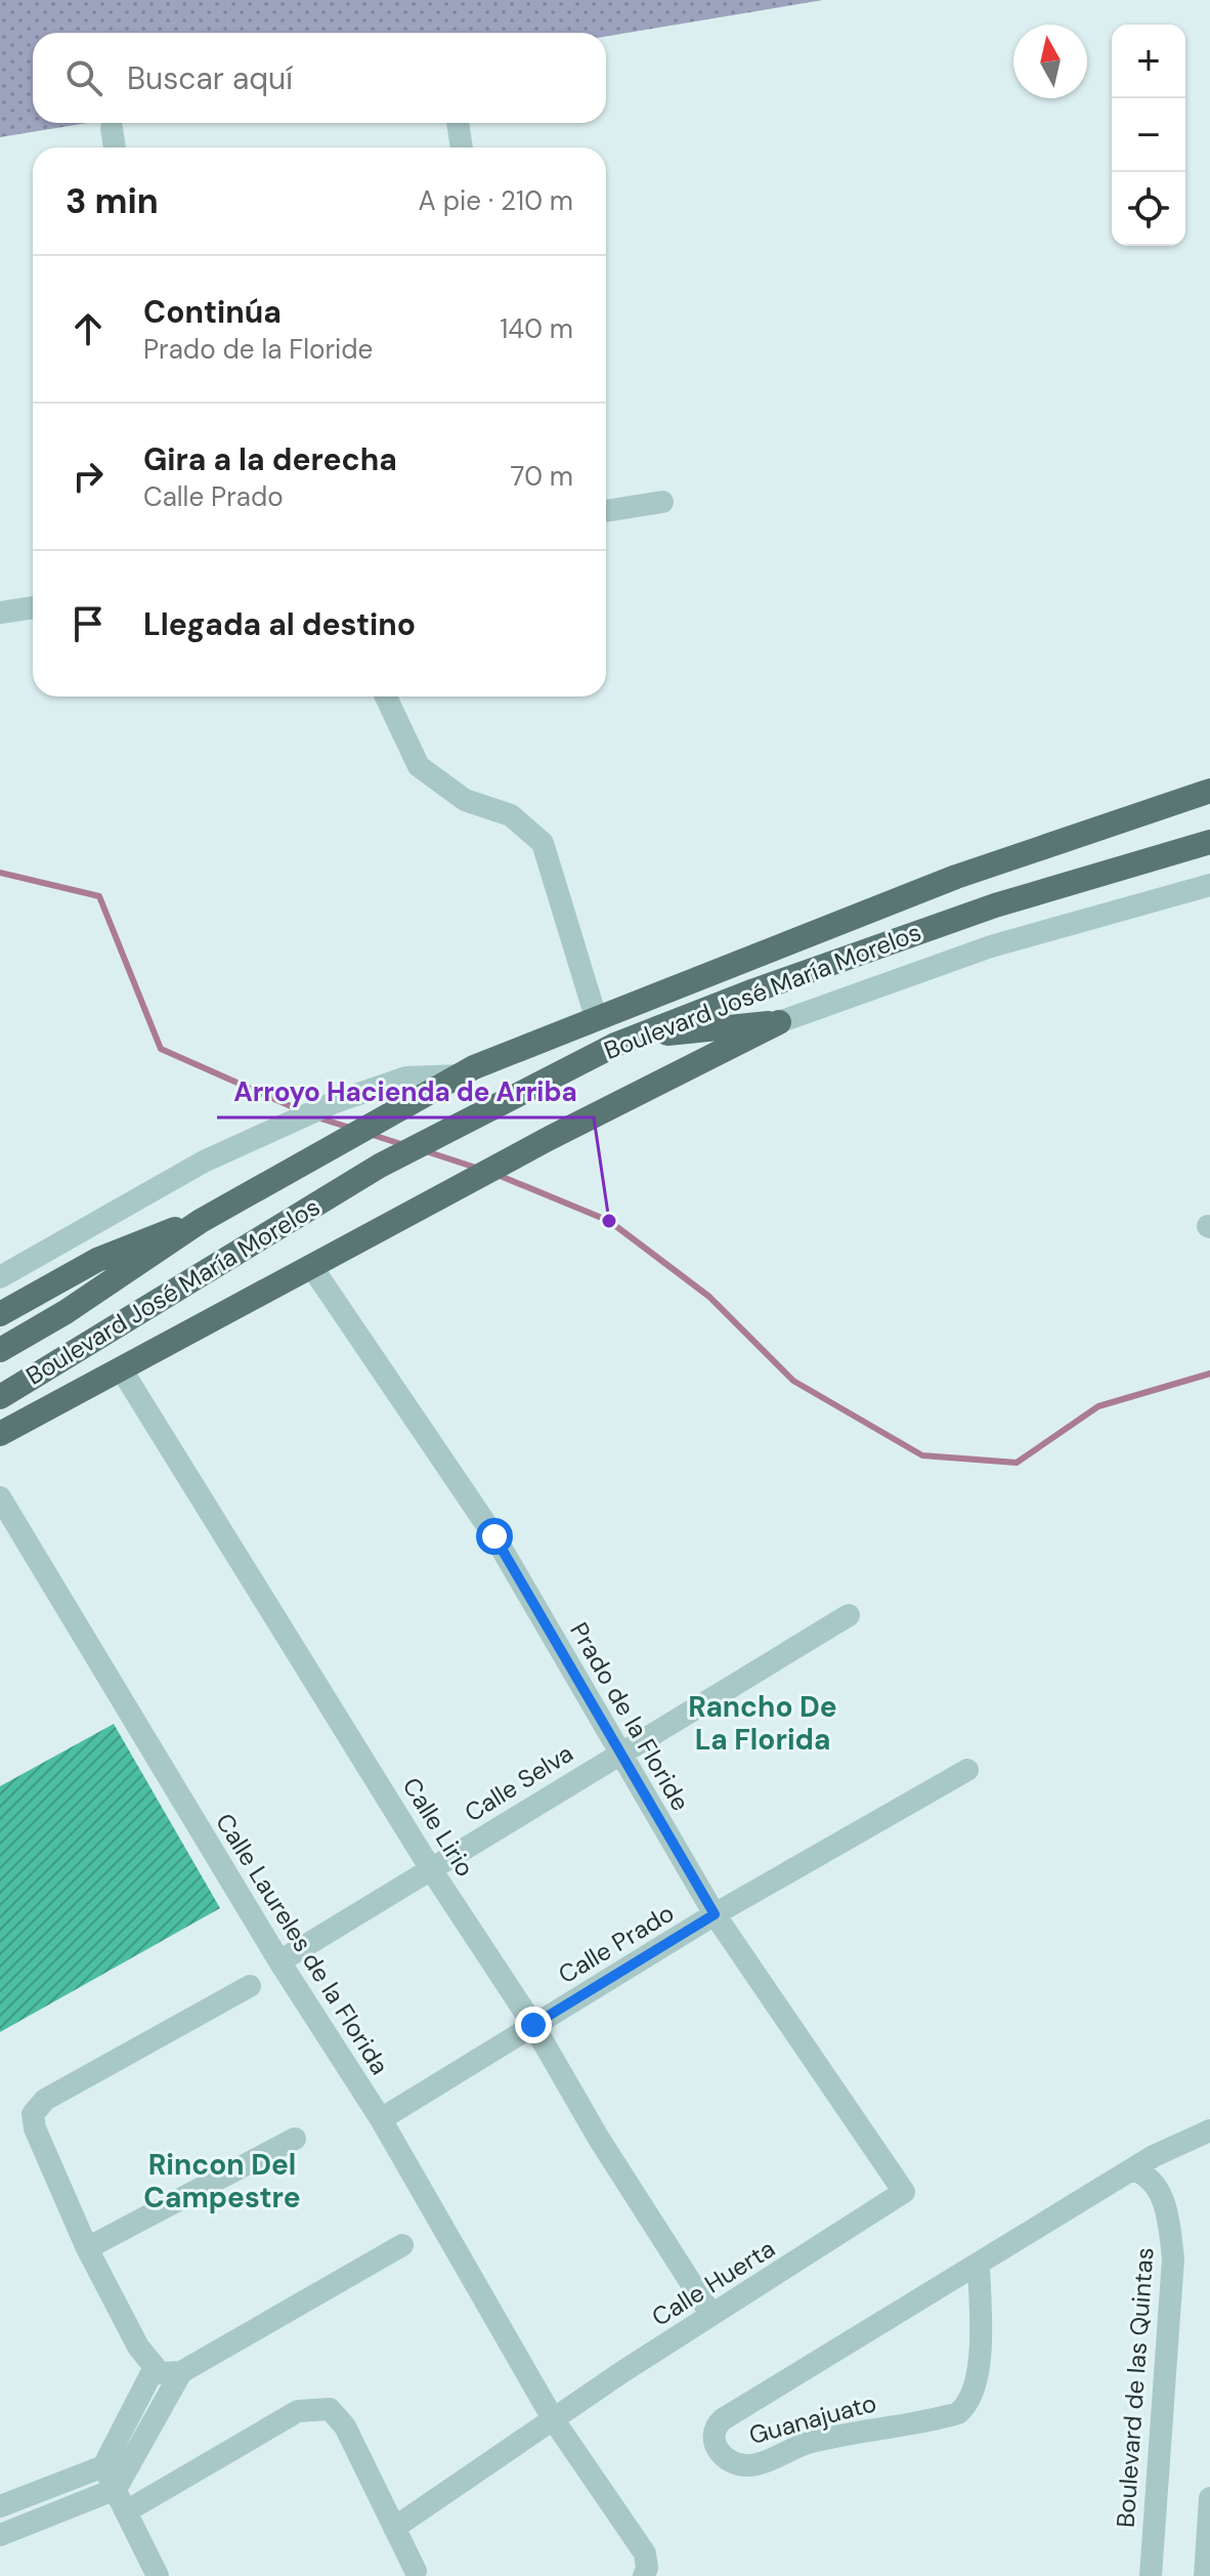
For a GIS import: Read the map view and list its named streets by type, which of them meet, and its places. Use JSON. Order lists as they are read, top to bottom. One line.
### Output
{"streets":{"main road":["Boulevard José María Morelos"],"street":["Prado de la Floride","Calle Selva","Calle Lirio","Calle Laureles de la Florida","Calle Prado","Calle Huerta","Boulevard de las Quintas","Guanajuato"]},"crossings":[["Prado de la Floride","Calle Selva"],["Prado de la Floride","Calle Prado"],["Prado de la Floride","Calle Huerta"],["Calle Selva","Calle Lirio"],["Calle Selva","Calle Laureles de la Florida"],["Calle Lirio","Calle Prado"],["Calle Lirio","Calle Huerta"],["Calle Laureles de la Florida","Calle Prado"],["Calle Laureles de la Florida","Calle Huerta"],["Boulevard de las Quintas","Guanajuato"]],"districts":["Rancho De La Florida","Rincon Del Campestre"],"places":["Arroyo Hacienda de Arriba"],"north":"top","page":{"map_buttons":["+","−"],"search":"Buscar aquí","heading":["3 min","A pie · 210 m"],"list":[["Continúa","Prado de la Floride","140 m"],["Gira a la derecha","Calle Prado","70 m"],"Llegada al destino"]}}
